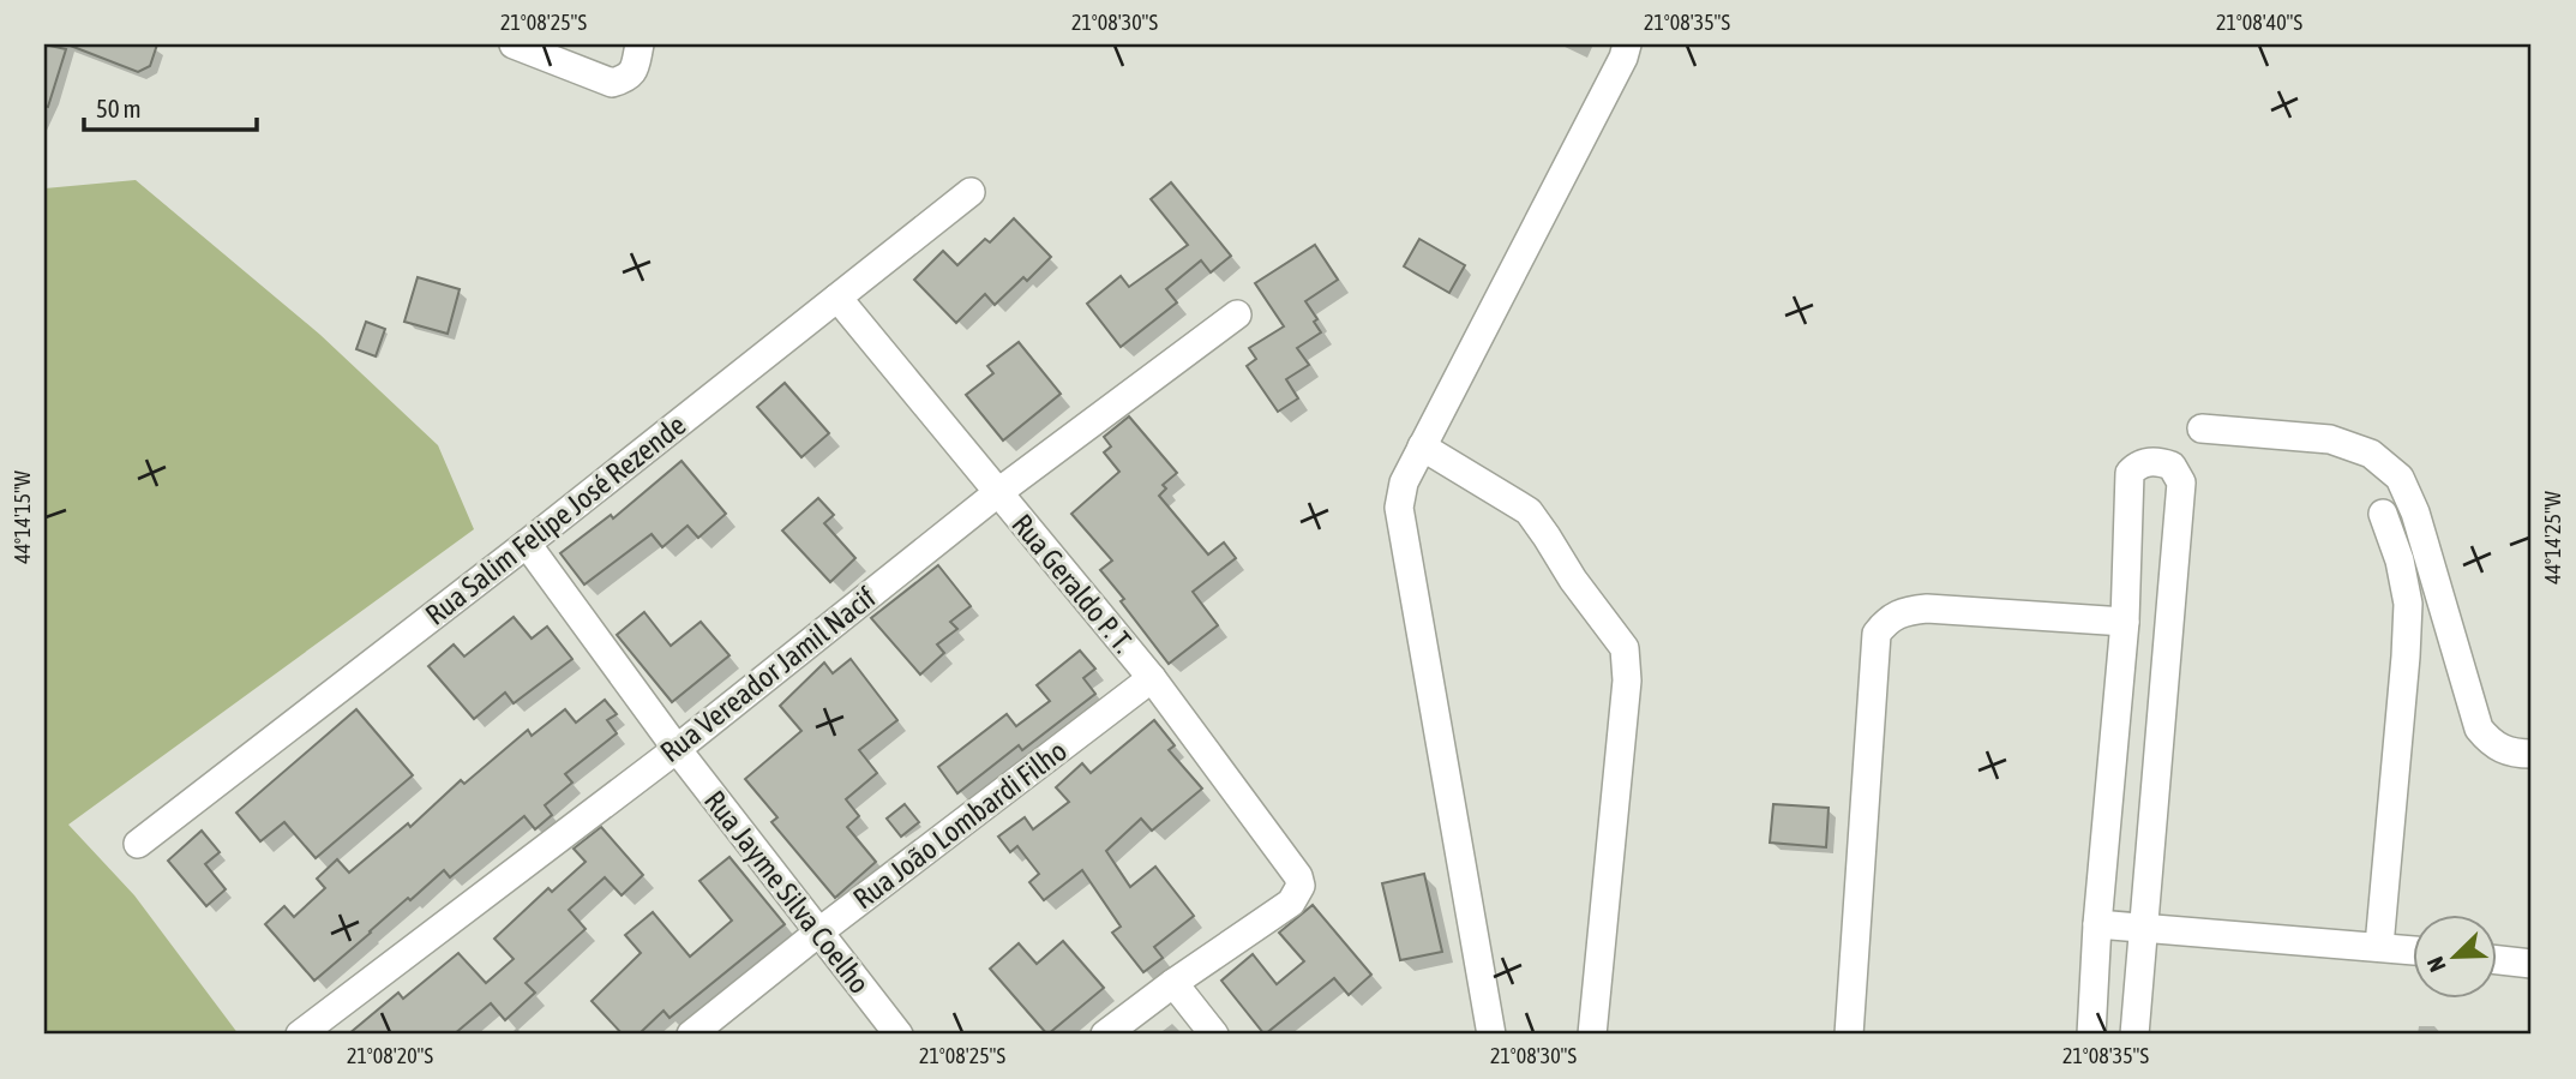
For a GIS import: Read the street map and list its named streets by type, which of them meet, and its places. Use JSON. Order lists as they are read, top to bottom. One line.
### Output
{"streets":{"street":["Rua Salim Felipe José Rezende","Rua Geraldo P. T.","Rua Vereador Jamil Nacif","Rua João Lombardi Filho","Rua Jayme Silva Coelho"]},"crossings":[["Rua Salim Felipe José Rezende","Rua Geraldo P. T."],["Rua Salim Felipe José Rezende","Rua Jayme Silva Coelho"],["Rua Geraldo P. T.","Rua Vereador Jamil Nacif"],["Rua Geraldo P. T.","Rua João Lombardi Filho"],["Rua Vereador Jamil Nacif","Rua Jayme Silva Coelho"],["Rua João Lombardi Filho","Rua Jayme Silva Coelho"]],"scale_bar":"50 m","north":"bottom left","coordinates":["21°08'25\"S","21°08'30\"S","21°08'35\"S","21°08'40\"S","44°14'15\"W","44°14'25\"W","21°08'20\"S"]}
